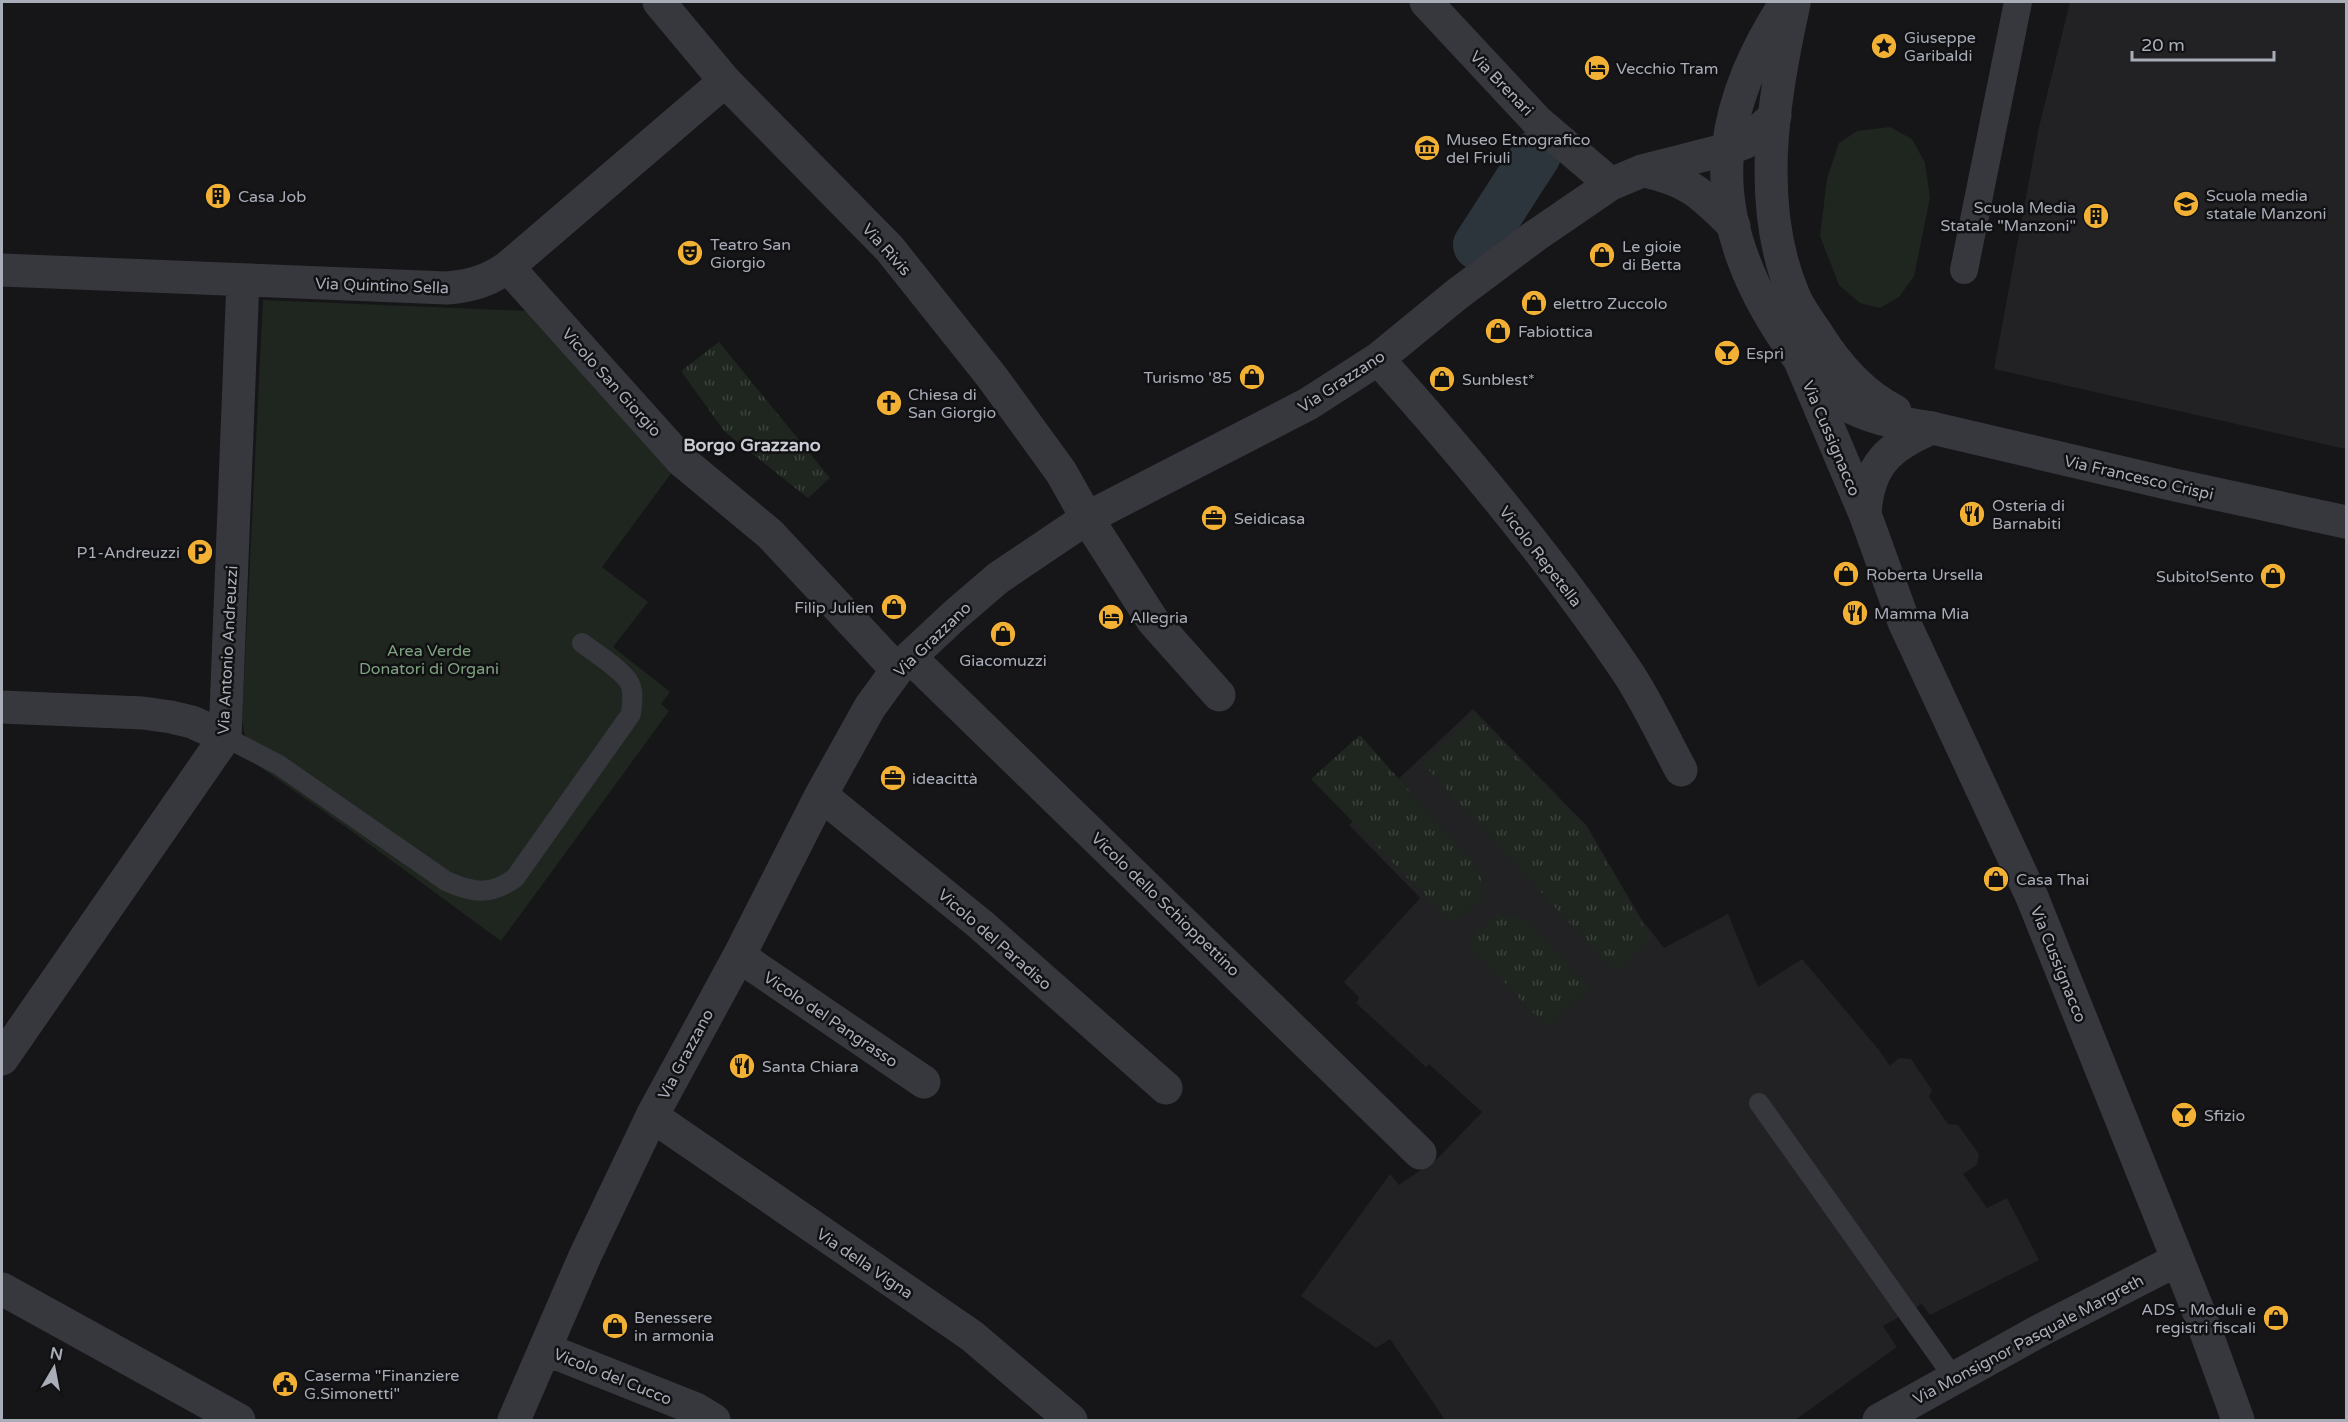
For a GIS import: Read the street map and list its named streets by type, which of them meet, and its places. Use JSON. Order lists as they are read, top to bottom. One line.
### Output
{"streets":{"street":["Via Brenari","Via Rivis","Via Quintino Sella","Via Grazzano","Vicolo San Giorgio","Via Cussignacco","Via Francesco Crispi","Vicolo Repetella","Via Antonio Andreuzzi","Vicolo dello Schioppettino","Vicolo del Paradiso","Vicolo del Pangrasso","Via della Vigna","Via Monsignor Pasquale Margreth","Vicolo del Cucco"]},"crossings":[["Via Brenari","Via Grazzano"],["Via Rivis","Via Quintino Sella"],["Via Rivis","Via Grazzano"],["Via Quintino Sella","Vicolo San Giorgio"],["Via Quintino Sella","Via Antonio Andreuzzi"],["Via Grazzano","Vicolo San Giorgio"],["Via Grazzano","Vicolo Repetella"],["Via Grazzano","Vicolo dello Schioppettino"],["Via Grazzano","Vicolo del Paradiso"],["Via Grazzano","Vicolo del Pangrasso"],["Via Grazzano","Via della Vigna"],["Via Grazzano","Vicolo del Cucco"],["Vicolo San Giorgio","Vicolo dello Schioppettino"],["Via Cussignacco","Via Francesco Crispi"],["Via Cussignacco","Via Monsignor Pasquale Margreth"]],"districts":["Borgo Grazzano"],"parks":["Area Verde Donatori di Organi"],"places":{"place":["Giuseppe Garibaldi"],"hotel":["Vecchio Tram","Allegria"],"museum":["Museo Etnografico del Friuli"],"building":["Casa Job","Scuola Media Statale \"Manzoni\""],"school or university":["Scuola media statale Manzoni"],"theatre":["Teatro San Giorgio"],"shop":["Le gioie di Betta","elettro Zuccolo","Fabiottica","Turismo '85","Sunblest*","Roberta Ursella","Subito!Sento","Filip Julien","Giacomuzzi","Casa Thai","ADS - Moduli e registri fiscali","Benessere in armonia"],"bar":["Esprì","Sfizio"],"church":["Chiesa di San Giorgio"],"restaurant":["Osteria di Barnabiti","Mamma Mia","Santa Chiara"],"office":["Seidicasa","ideacittà"],"parking":["P1-Andreuzzi"],"public building":["Caserma \"Finanziere G.Simonetti\""]},"scale_bar":"20 m","north":"top"}
